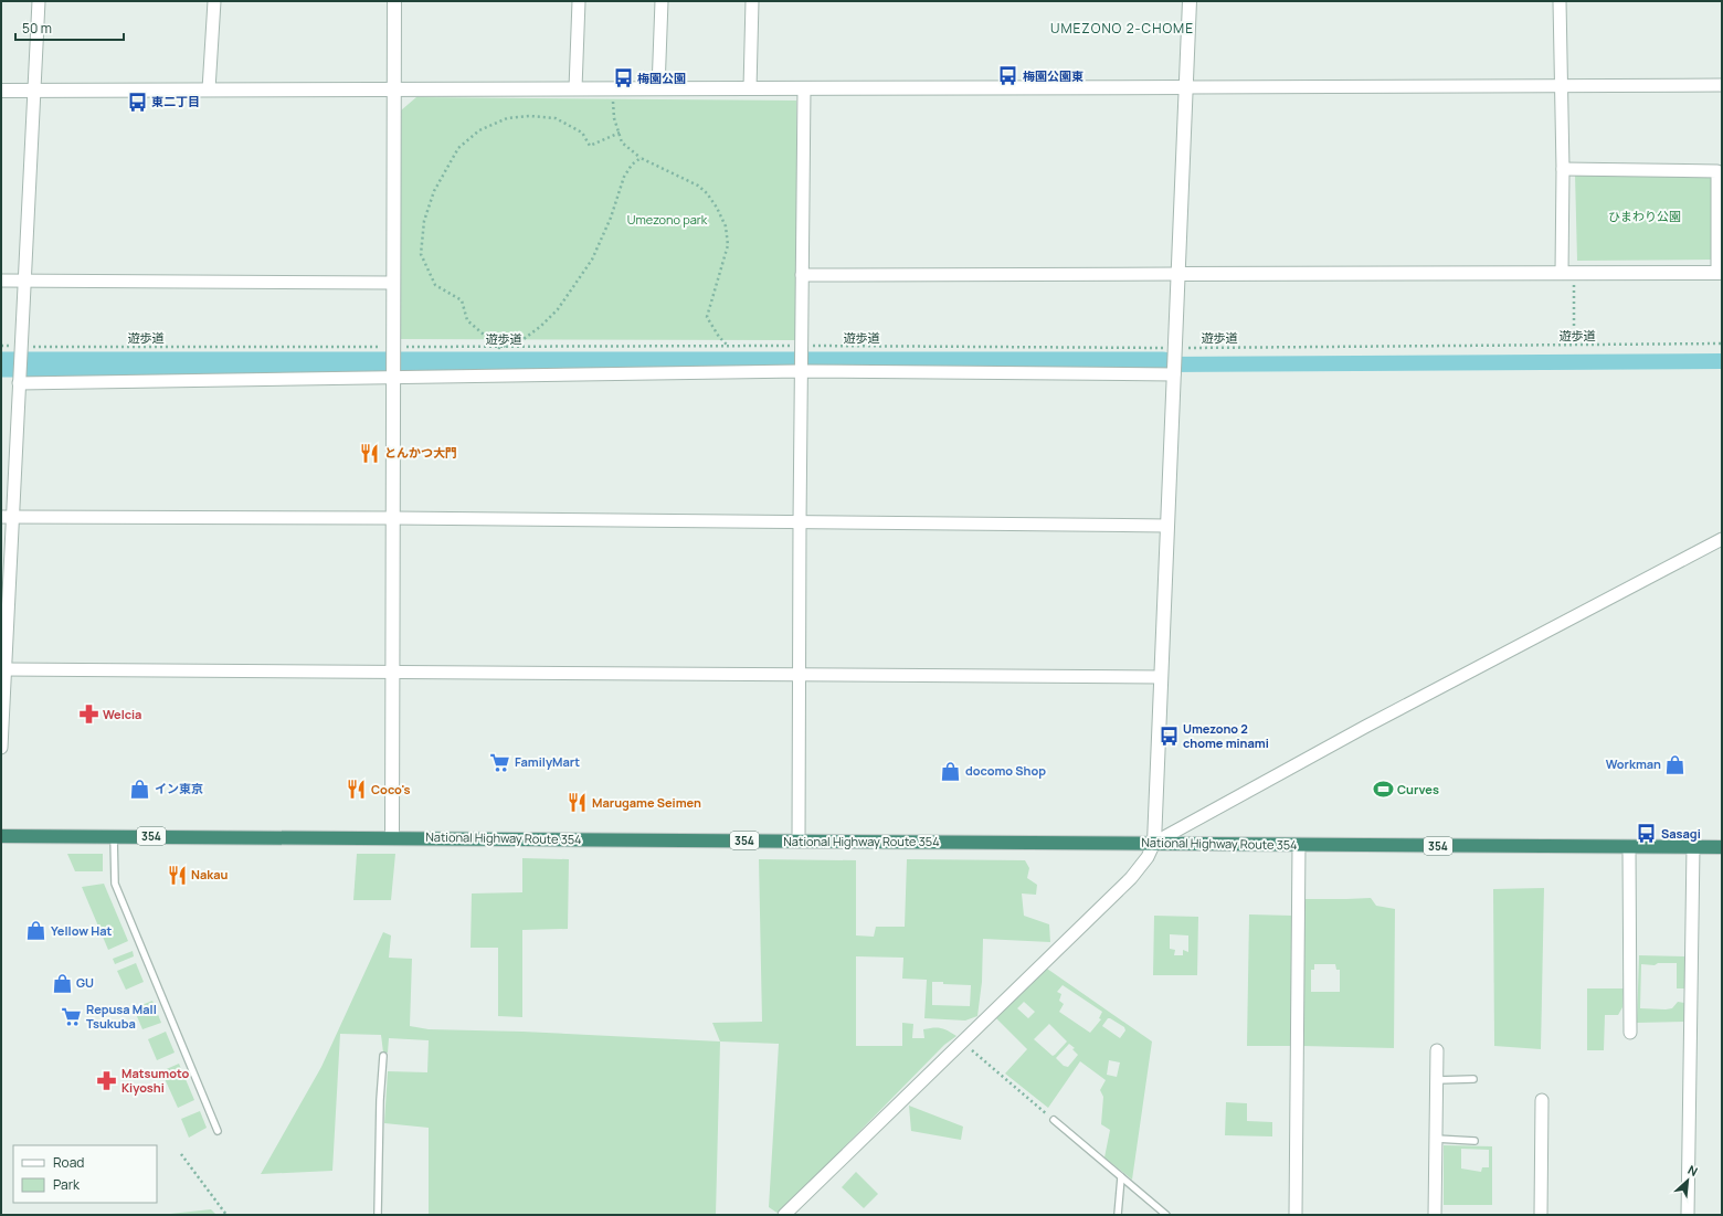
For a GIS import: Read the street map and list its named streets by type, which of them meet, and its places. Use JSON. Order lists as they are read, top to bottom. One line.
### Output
{"streets":{"highway":["354","National Highway Route 354"],"path":["遊歩道"]},"districts":["UMEZONO 2-CHOME"],"parks":["ひまわり公園","Umezono park"],"places":{"bus stop":["梅園公園東","梅園公園","東二丁目","Umezono 2 chome minami","Sasagi"],"restaurant":["とんかつ大門","Coco's","Marugame Seimen","Nakau"],"pharmacy":["Welcia","Matsumoto Kiyoshi"],"supermarket":["FamilyMart","Repusa Mall Tsukuba"],"shop":["Workman","docomo Shop","イン東京","Yellow Hat","GU"],"sports":["Curves"]},"legend":["Road","Park"],"scale_bar":"50 m","north":"top right"}
